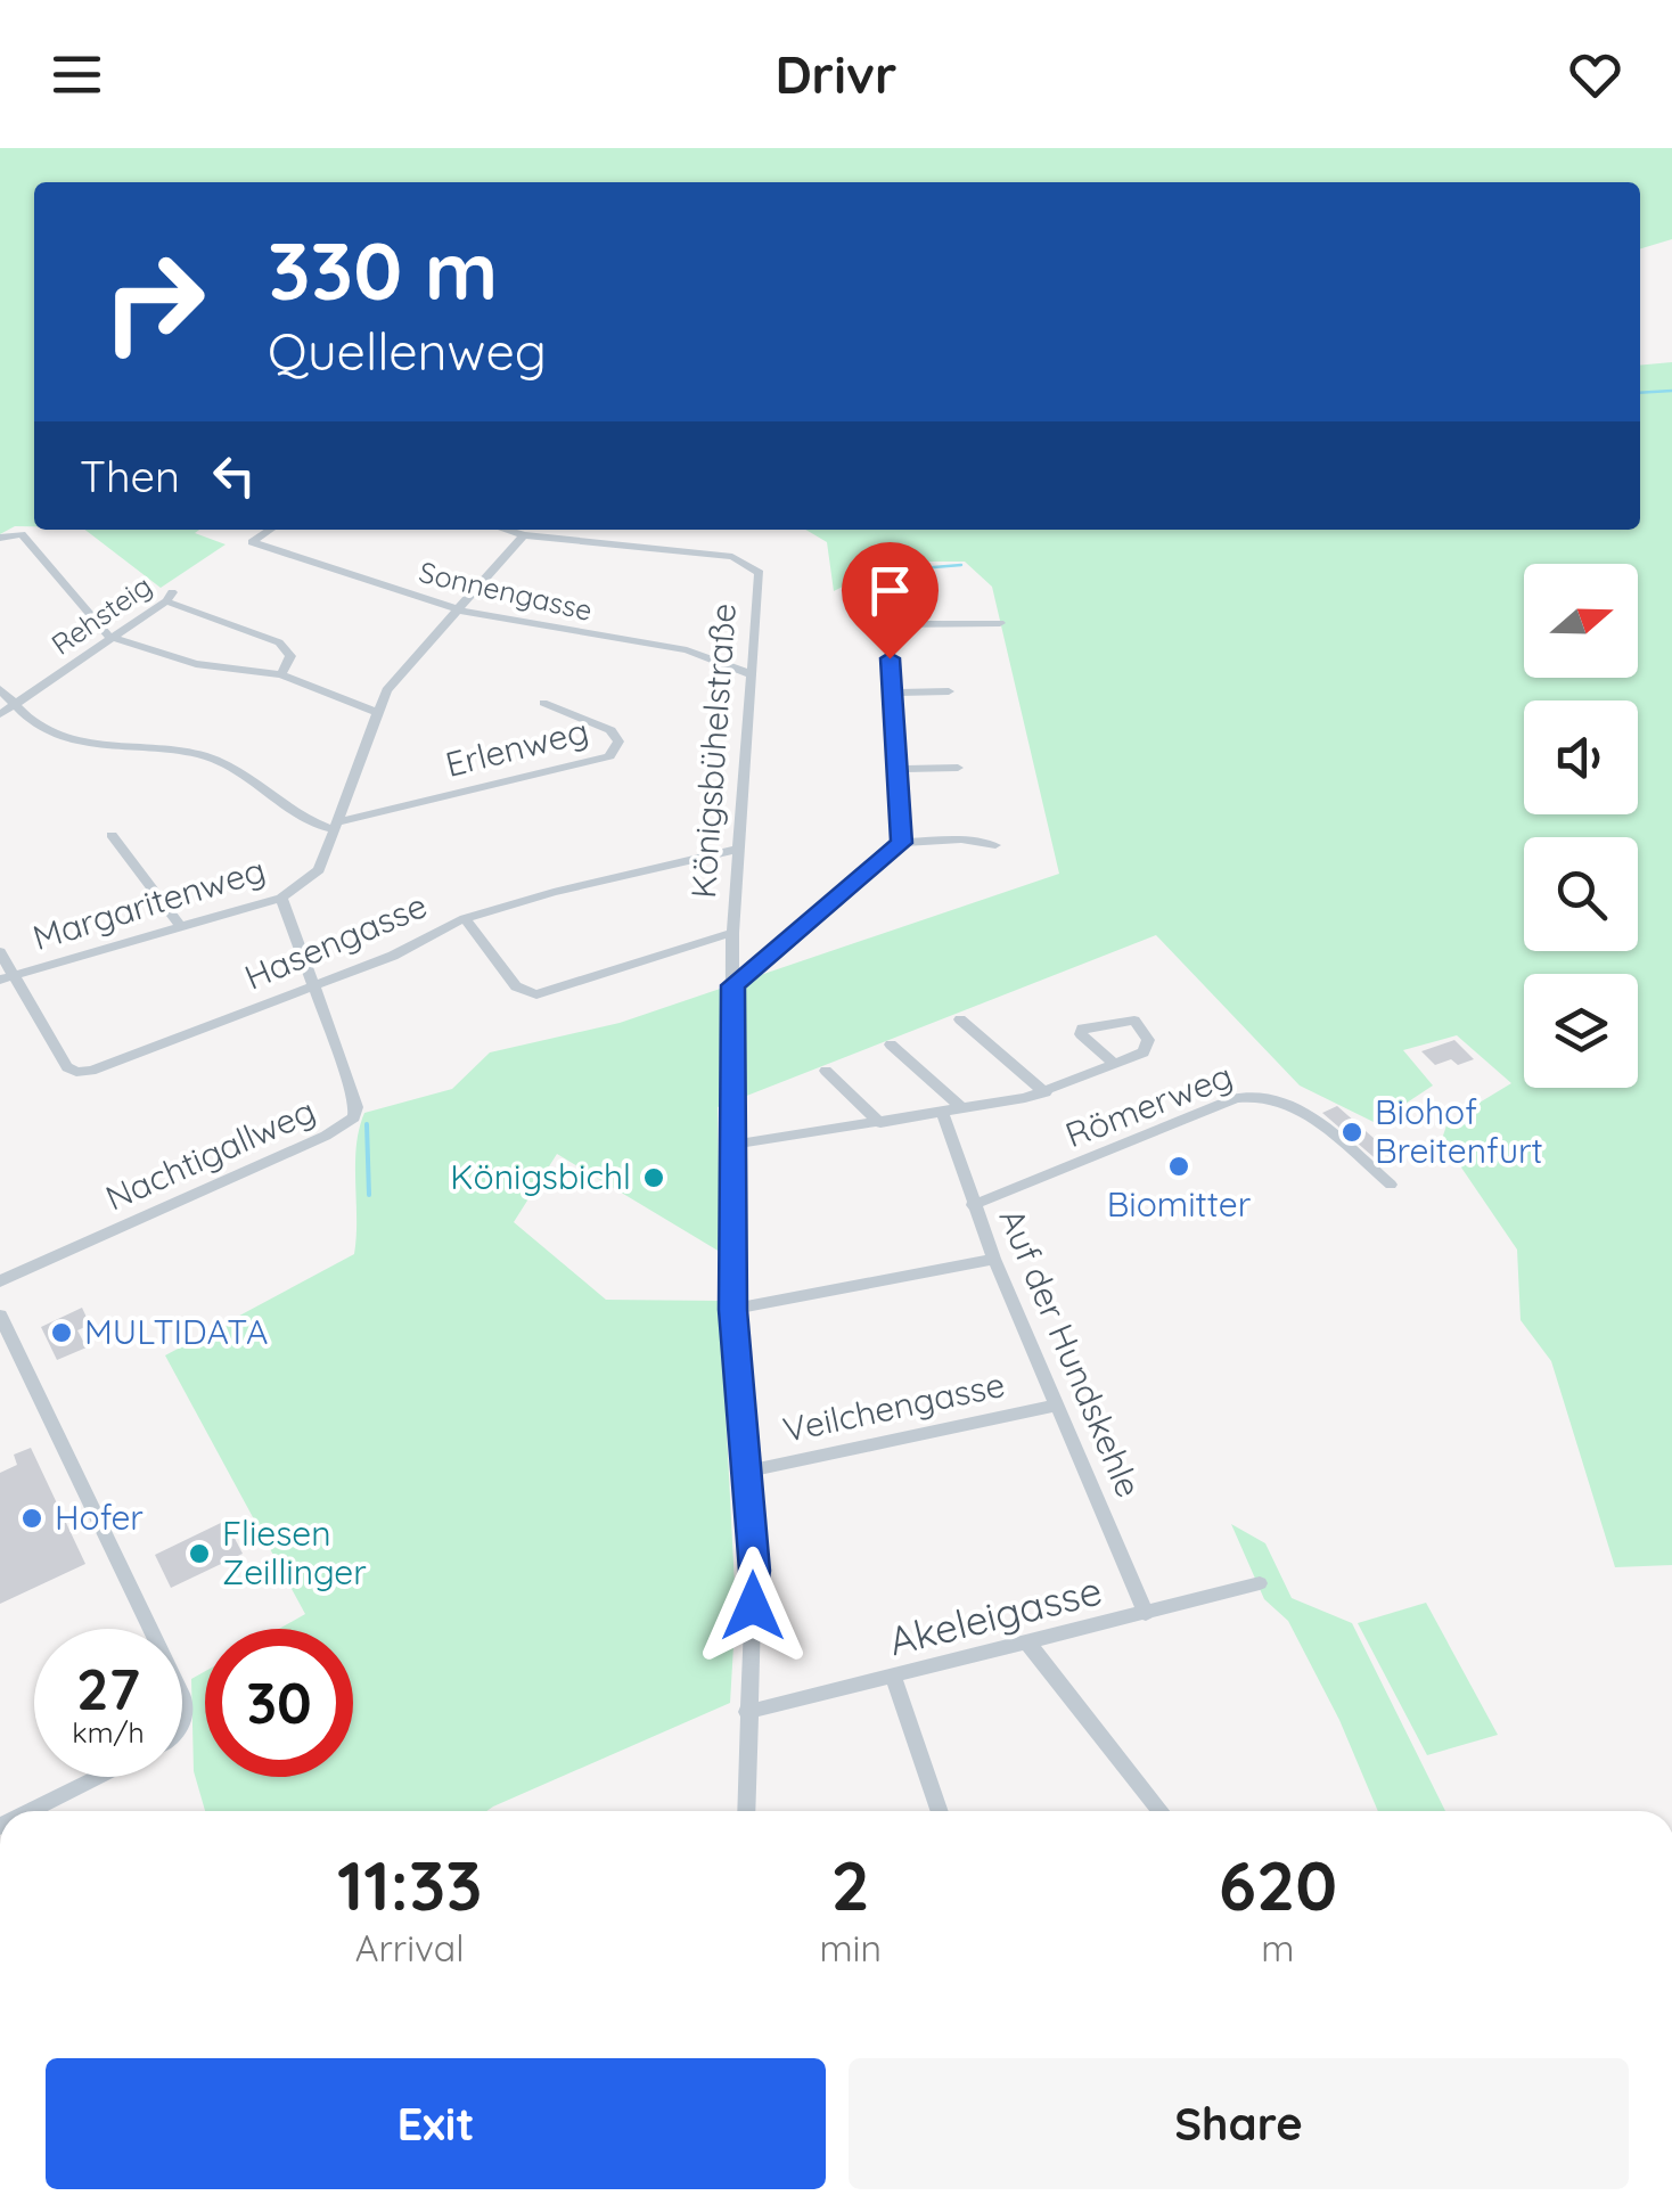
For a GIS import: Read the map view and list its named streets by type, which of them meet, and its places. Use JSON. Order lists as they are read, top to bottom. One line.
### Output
{"streets":{"street":["Sonnengasse","Rehsteig","Erlenweg","Königsbühelstraße","Margaritenweg","Hasengasse","Römerweg","Nachtigallweg","Auf der Hundskehle","Veilchengasse","Akeleigasse"]},"crossings":[["Sonnengasse","Königsbühelstraße"],["Sonnengasse","Margaritenweg"],["Erlenweg","Margaritenweg"],["Königsbühelstraße","Margaritenweg"],["Königsbühelstraße","Hasengasse"],["Königsbühelstraße","Veilchengasse"],["Königsbühelstraße","Akeleigasse"],["Margaritenweg","Hasengasse"],["Margaritenweg","Nachtigallweg"],["Hasengasse","Nachtigallweg"],["Römerweg","Auf der Hundskehle"],["Auf der Hundskehle","Veilchengasse"],["Auf der Hundskehle","Akeleigasse"]],"places":["Biohof Breitenfurt","Biomitter","Königsbichl","MULTIDATA","Hofer","Fliesen Zeillinger"],"north":"right","page":{"header":"Drivr","turn":["330 m","Quellenweg"],"then":"Then","speed":"27 km/h","limit":"30","eta":["11:33","Arrival","2","min","620","m"],"buttons":["Exit","Share"]}}
